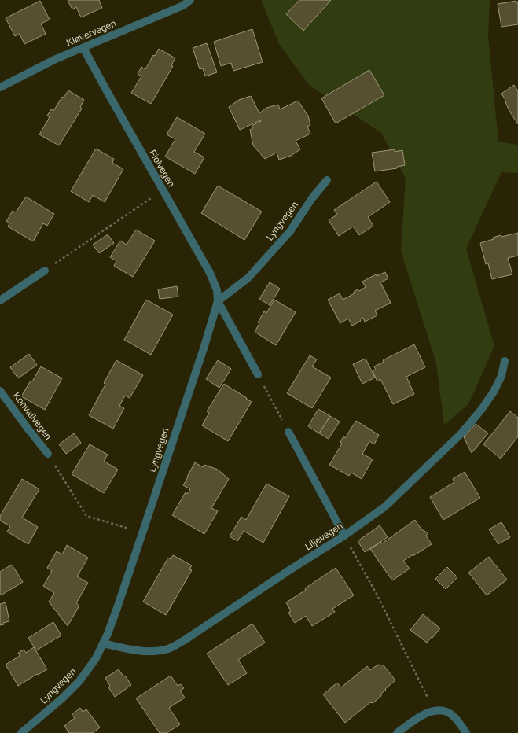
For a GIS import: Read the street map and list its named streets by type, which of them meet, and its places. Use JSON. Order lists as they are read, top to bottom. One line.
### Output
{"streets":{"street":["Kløvervegen","Fiolvegen","Lyngvegen","Konvallvegen","Liljevegen"]},"crossings":[["Kløvervegen","Fiolvegen"],["Fiolvegen","Lyngvegen"],["Lyngvegen","Liljevegen"]]}
